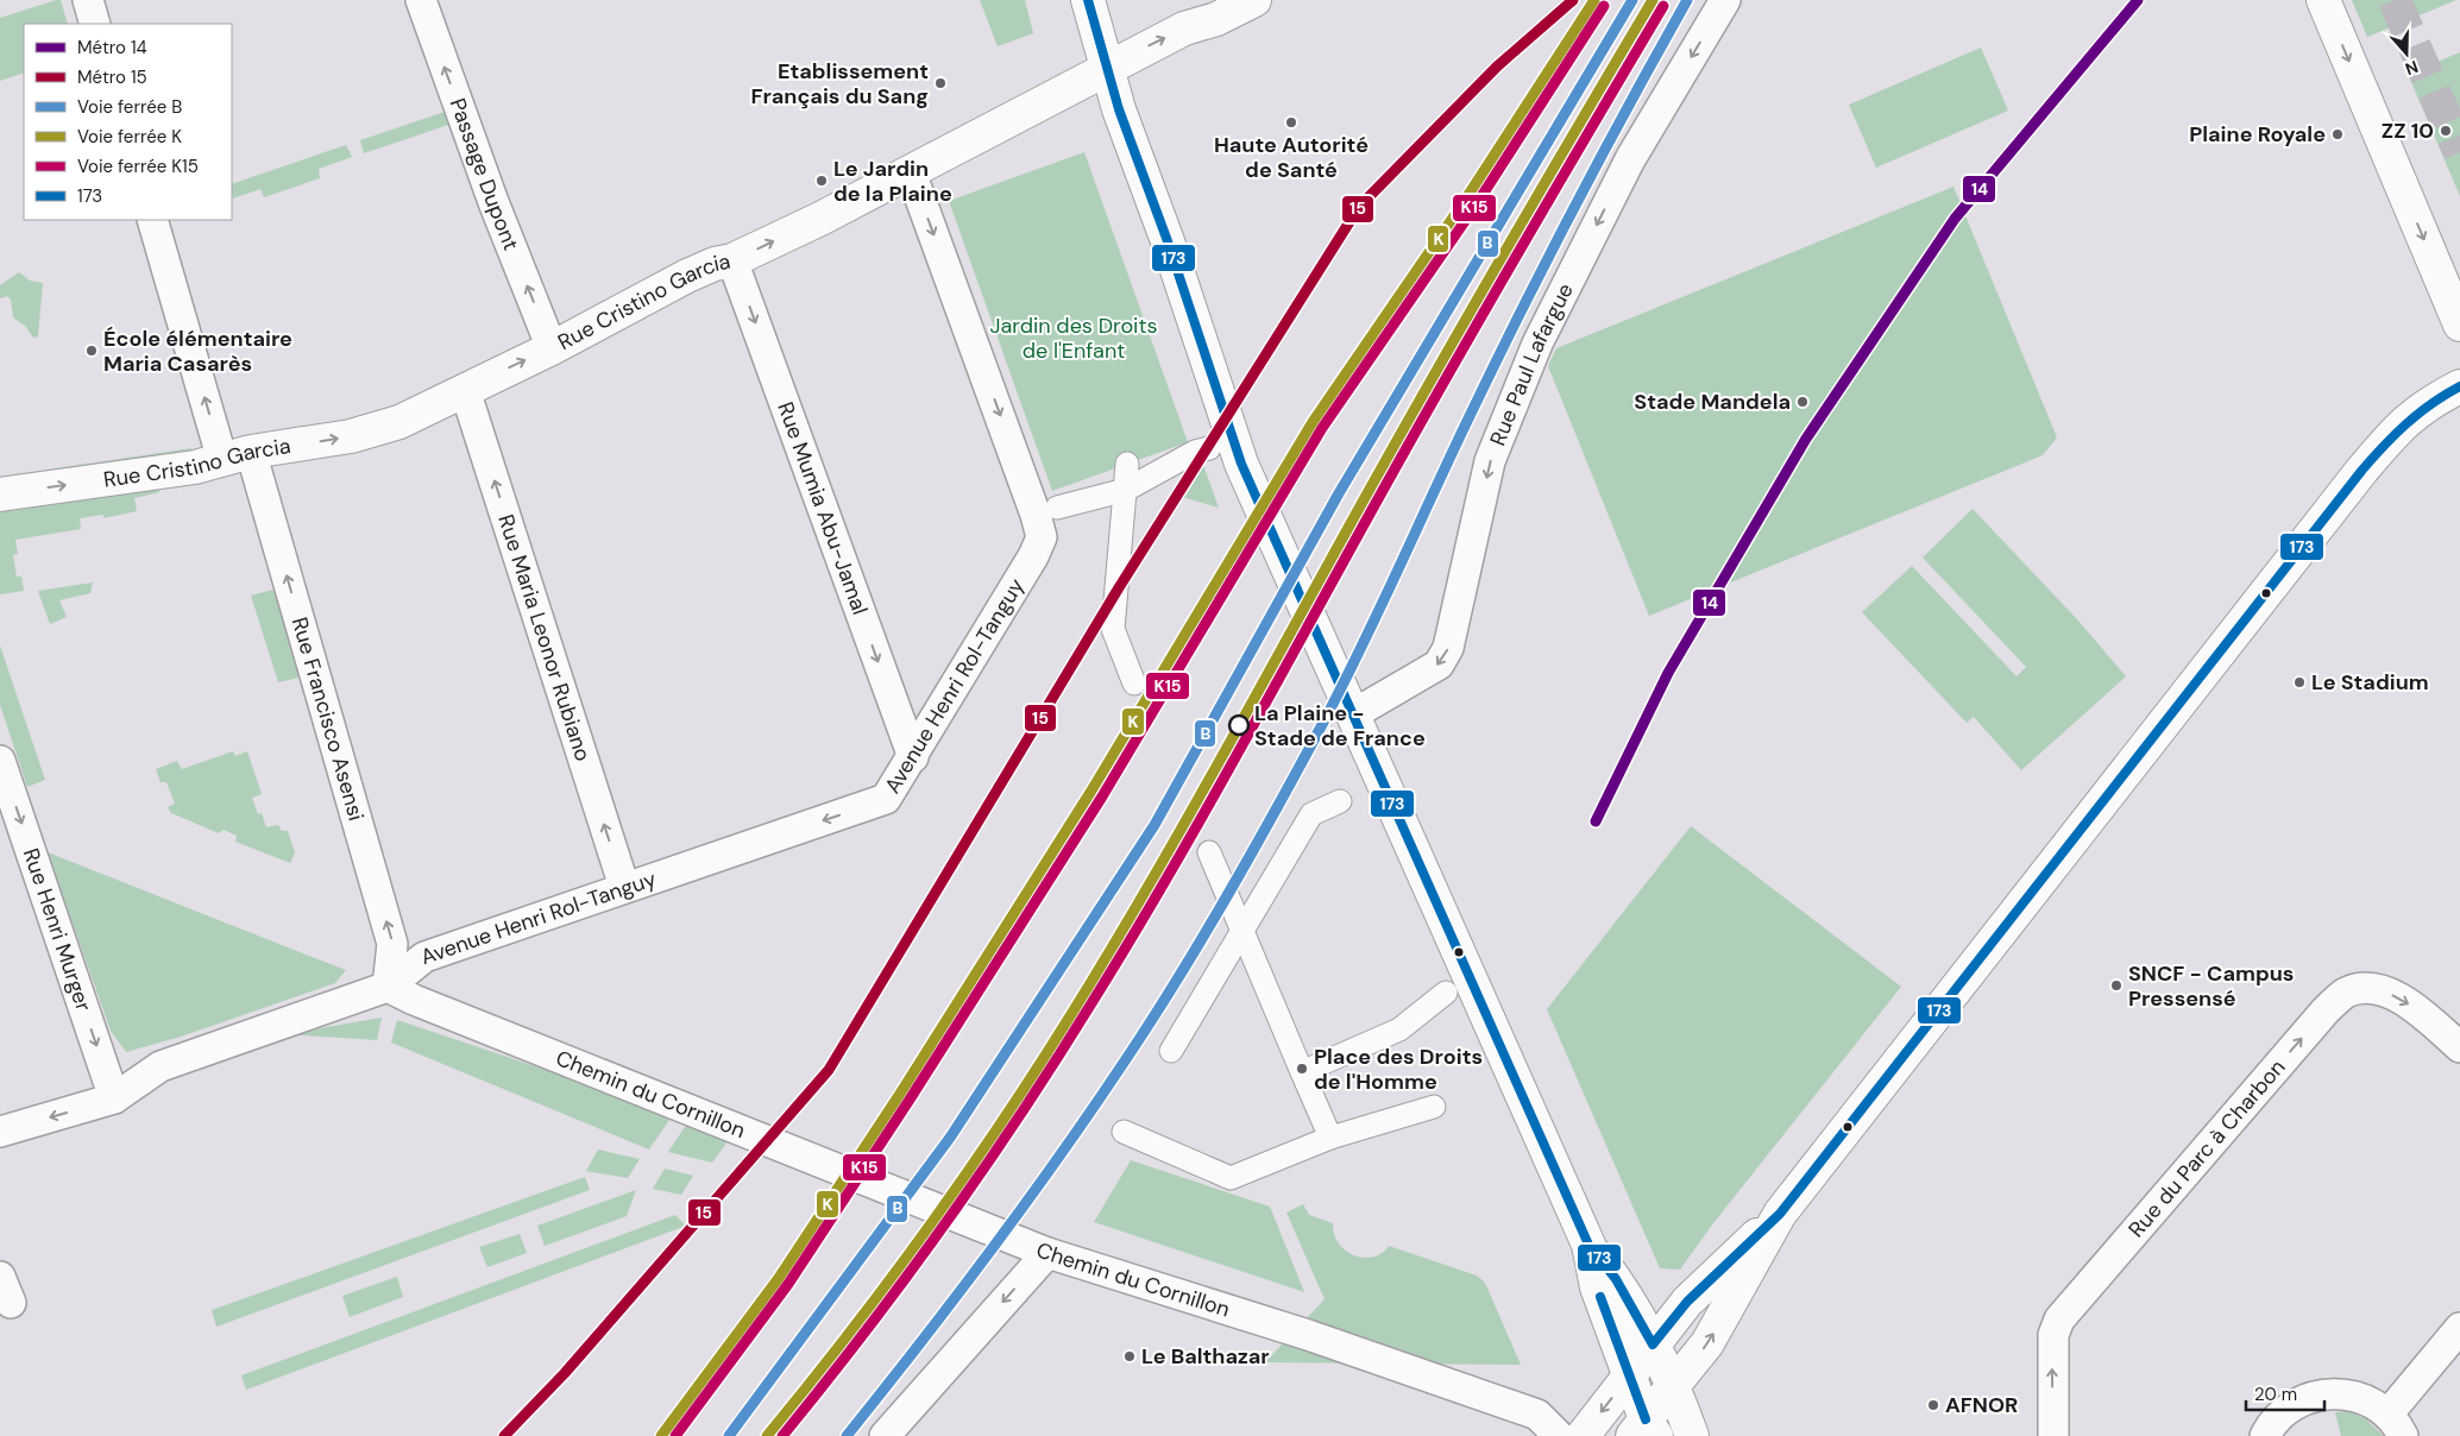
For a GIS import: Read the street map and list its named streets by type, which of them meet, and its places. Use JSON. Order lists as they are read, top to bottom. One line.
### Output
{"streets":{"street":["Passage Dupont","Rue Cristino Garcia","Rue Paul Lafargue","Rue Mumia Abu-Jamal","Rue Maria Leonor Rubiano","Avenue Henri Rol-Tanguy","Rue Francisco Asensi","Rue Henri Murger","Chemin du Cornillon","Rue du Parc à Charbon"]},"crossings":[["Passage Dupont","Rue Cristino Garcia"],["Rue Cristino Garcia","Rue Mumia Abu-Jamal"],["Rue Cristino Garcia","Rue Maria Leonor Rubiano"],["Rue Cristino Garcia","Avenue Henri Rol-Tanguy"],["Rue Cristino Garcia","Rue Francisco Asensi"],["Rue Mumia Abu-Jamal","Avenue Henri Rol-Tanguy"],["Rue Maria Leonor Rubiano","Avenue Henri Rol-Tanguy"],["Avenue Henri Rol-Tanguy","Rue Francisco Asensi"],["Avenue Henri Rol-Tanguy","Chemin du Cornillon"],["Rue Francisco Asensi","Chemin du Cornillon"]],"one_way":["Passage Dupont","Rue Cristino Garcia","Rue Paul Lafargue","Rue Mumia Abu-Jamal","Rue Maria Leonor Rubiano","Rue Francisco Asensi","Rue Henri Murger","Rue du Parc à Charbon"],"parks":["Jardin des Droits de l'Enfant"],"places":["Etablissement Français du Sang","Haute Autorité de Santé","ZZ 10","Plaine Royale","Le Jardin de la Plaine","École élémentaire Maria Casarès","Stade Mandela","Le Stadium","La Plaine - Stade de France","SNCF - Campus Pressensé","Place des Droits de l'Homme","Le Balthazar","AFNOR"],"lines":["metro line 14","metro line 15","rail line B","rail line K","transit line 173","rail line K15"],"legend":["Métro 14","Métro 15","Voie ferrée B","Voie ferrée K","Voie ferrée K15","173"],"scale_bar":"20 m","north":"bottom"}
